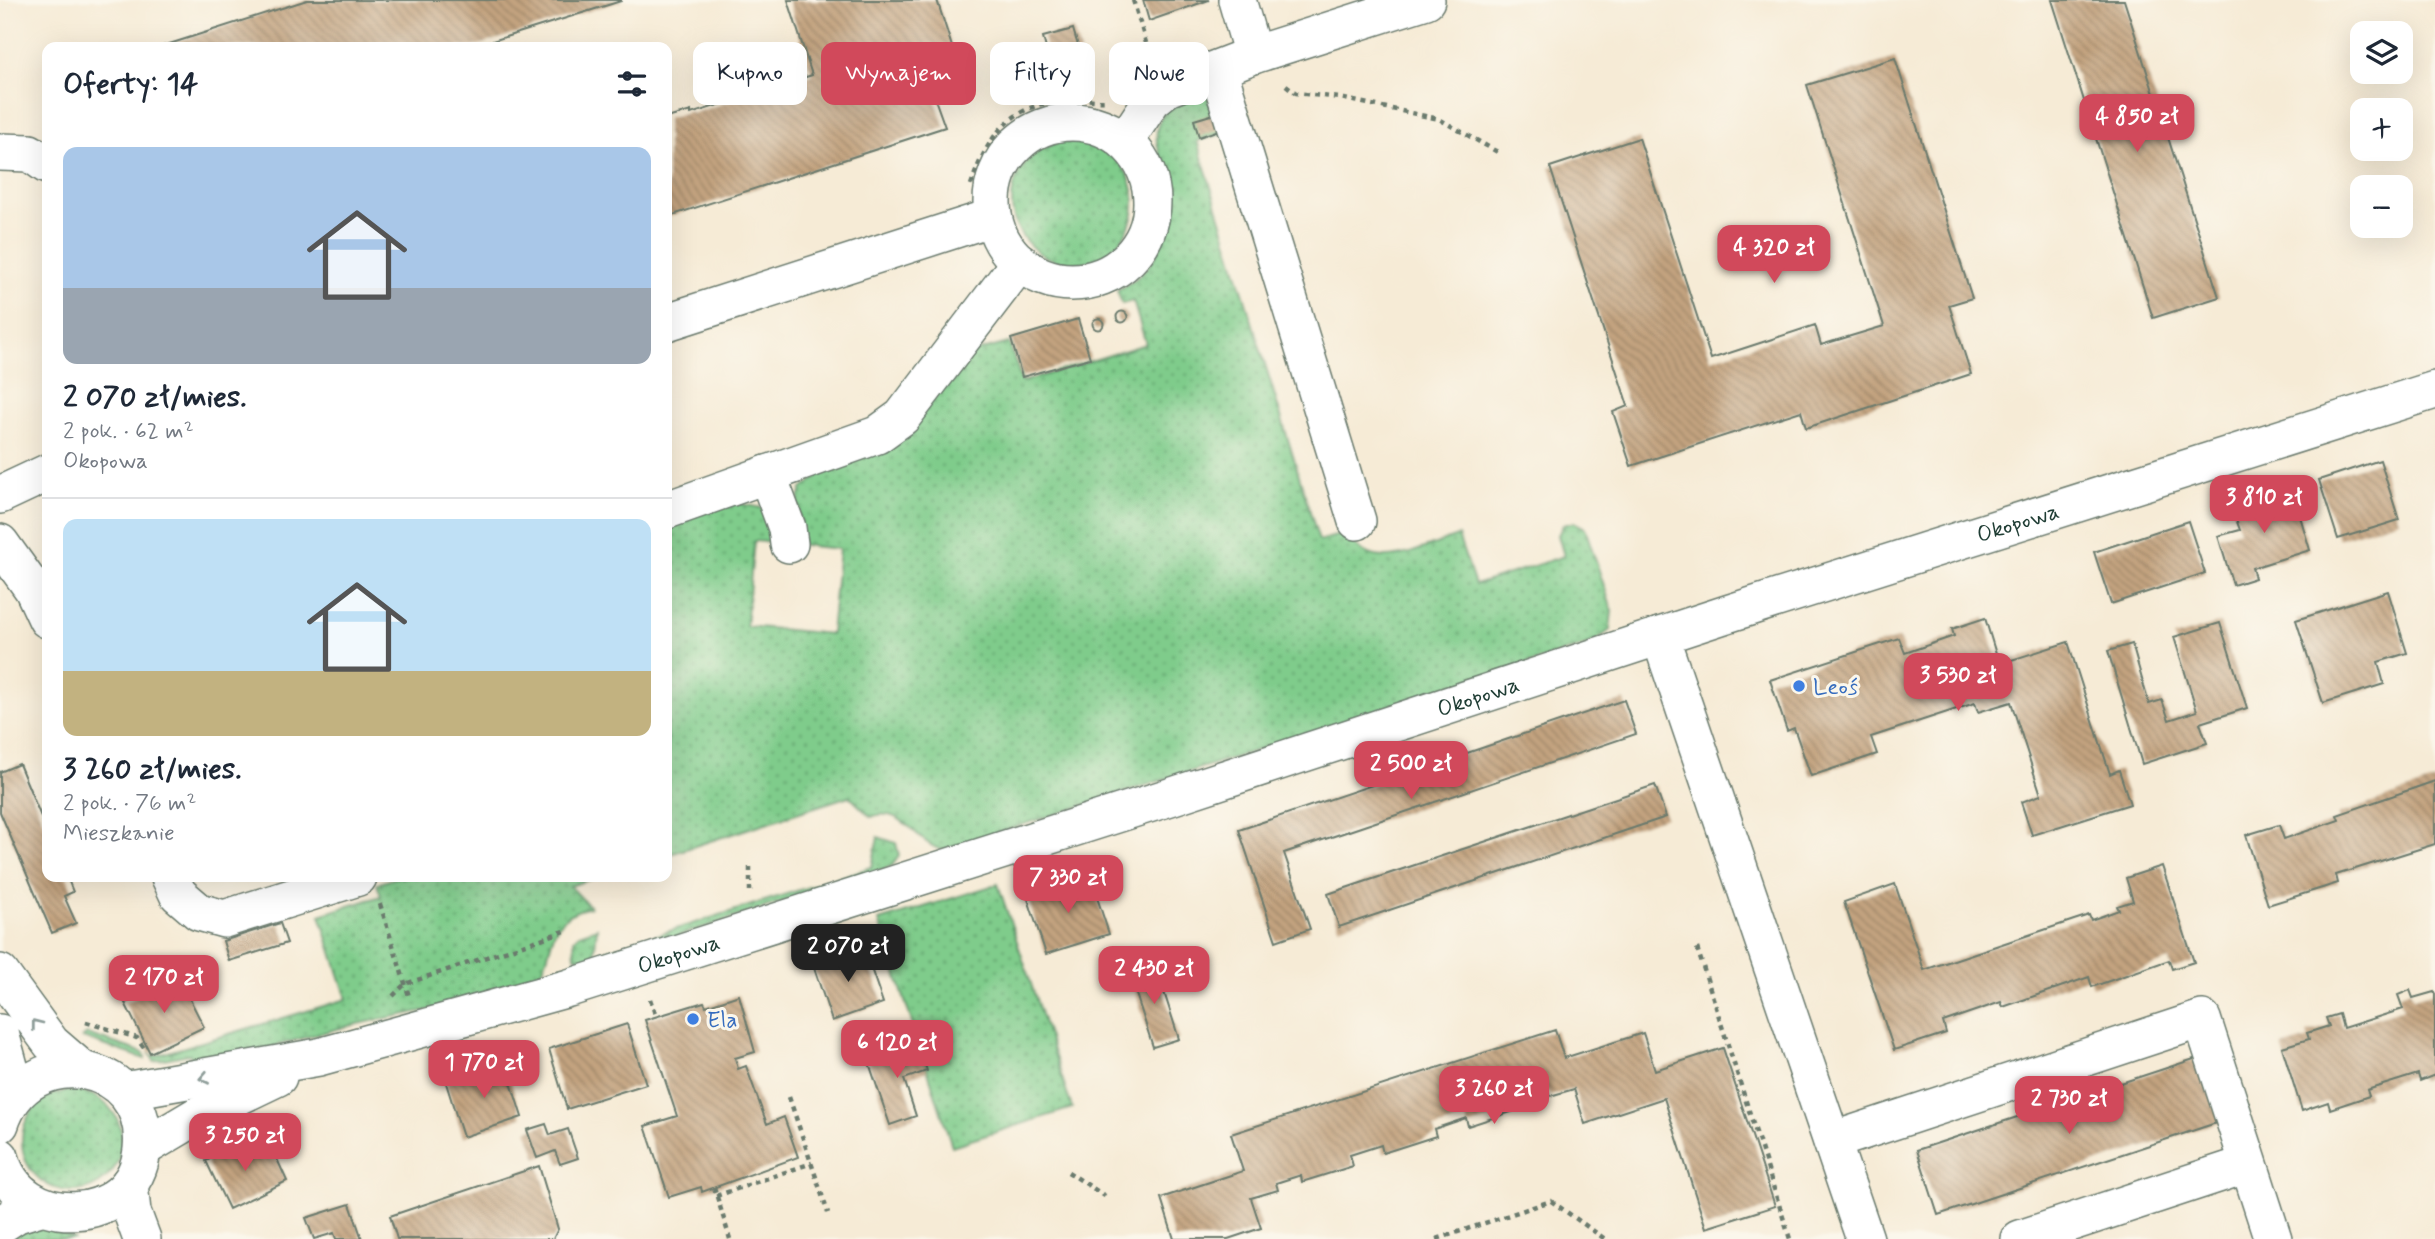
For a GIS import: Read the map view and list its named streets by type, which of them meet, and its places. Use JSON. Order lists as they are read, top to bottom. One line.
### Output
{"streets":{"street":["Okopowa"]},"places":["Leoś","Ela"],"page":{"map_buttons":["+","−"],"chip":["Kupno","Wynajem","Filtry","Nowe"],"heading":"Oferty: 14","price":["4 850 zł","4 320 zł","3 810 zł","3 530 zł","2 500 zł","7 330 zł","2 070 zł","2 430 zł","2 170 zł","6 120 zł","1 770 zł","3 260 zł","2 730 zł","3 250 zł"],"list":[{"name":"2 070 zł/mies.","note":"2 pok. · 62 m² · Okopowa"},{"name":"3 260 zł/mies.","note":"2 pok. · 76 m² · Mieszkanie"}]}}
